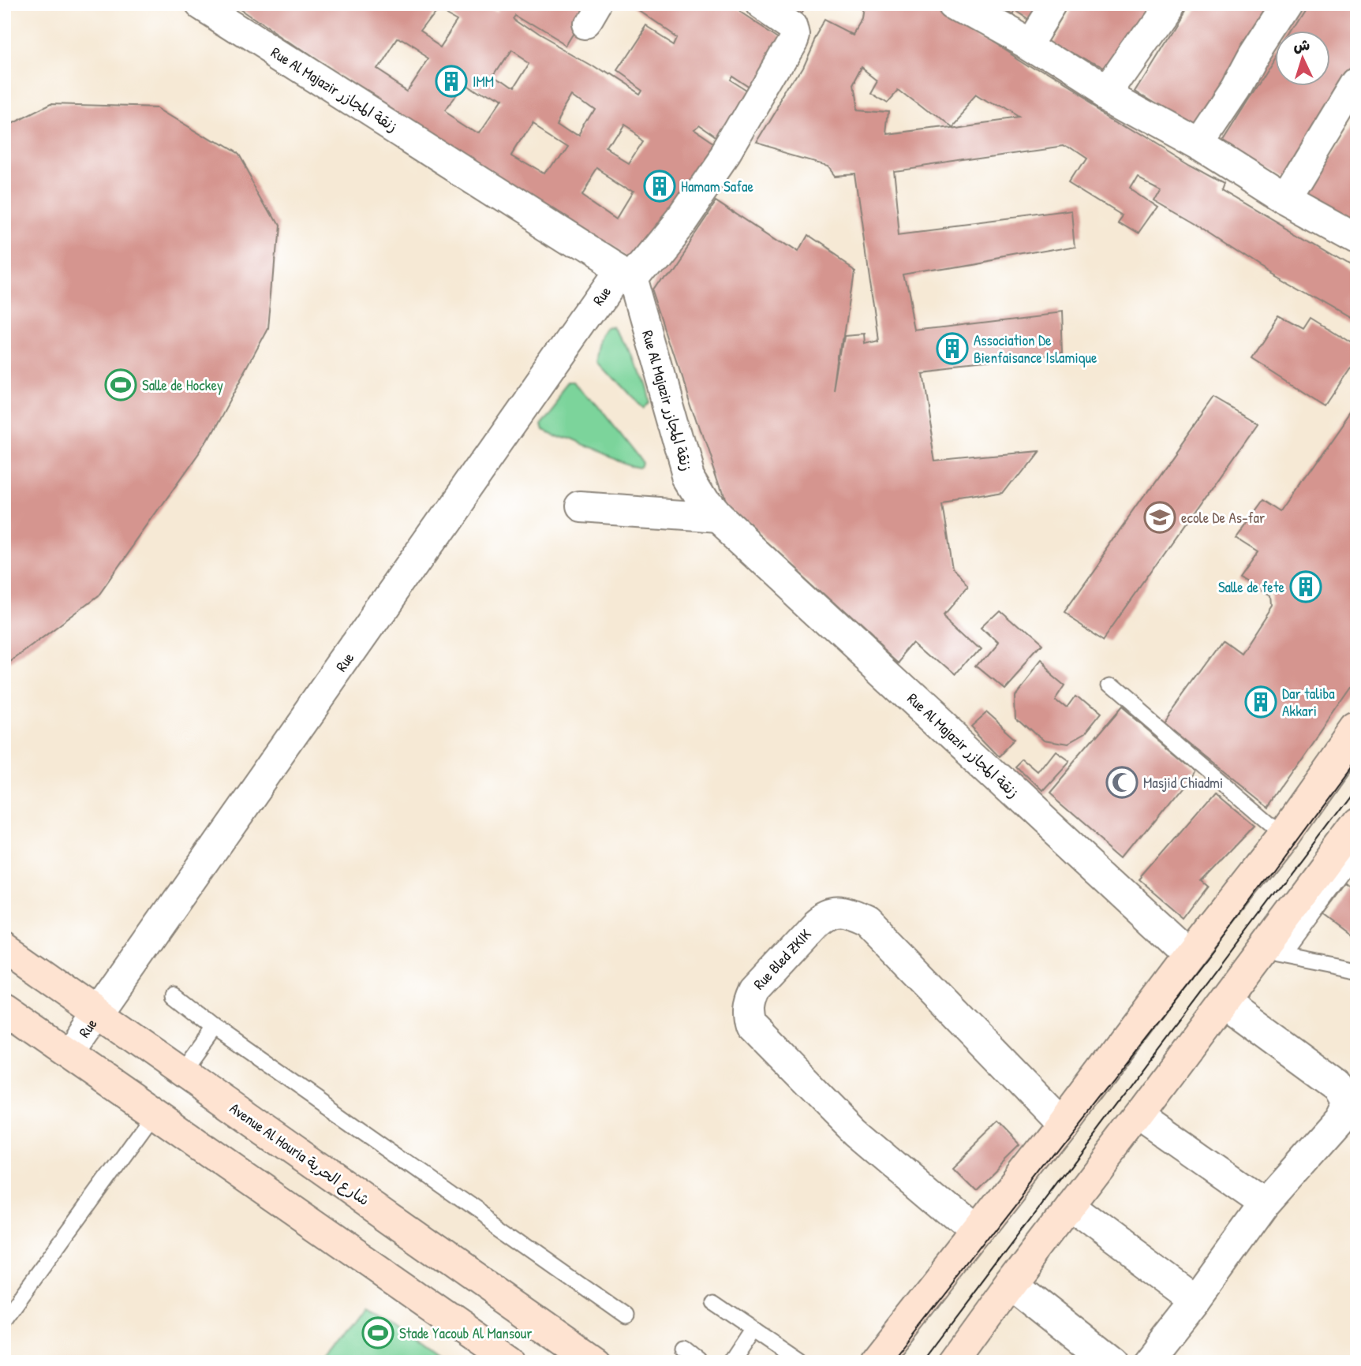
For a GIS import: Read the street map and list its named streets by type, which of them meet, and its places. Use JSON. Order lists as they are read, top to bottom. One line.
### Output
{"streets":{"main road":["Avenue Al Houria شارع الحرية"],"street":["Rue Al Majazir زنقة المجازر","Rue","Rue Bled ZKIK"]},"crossings":[["Rue Al Majazir زنقة المجازر","Rue"],["Rue","Avenue Al Houria شارع الحرية"]],"places":{"building":["IMM","Hamam Safae","Association De Bienfaisance Islamique","Salle de fete","Dar taliba Akkari"],"sports":["Salle de Hockey","Stade Yacoub Al Mansour"],"school or university":["ecole De As-far"],"mosque":["Masjid Chiadmi"]},"north":"top"}
